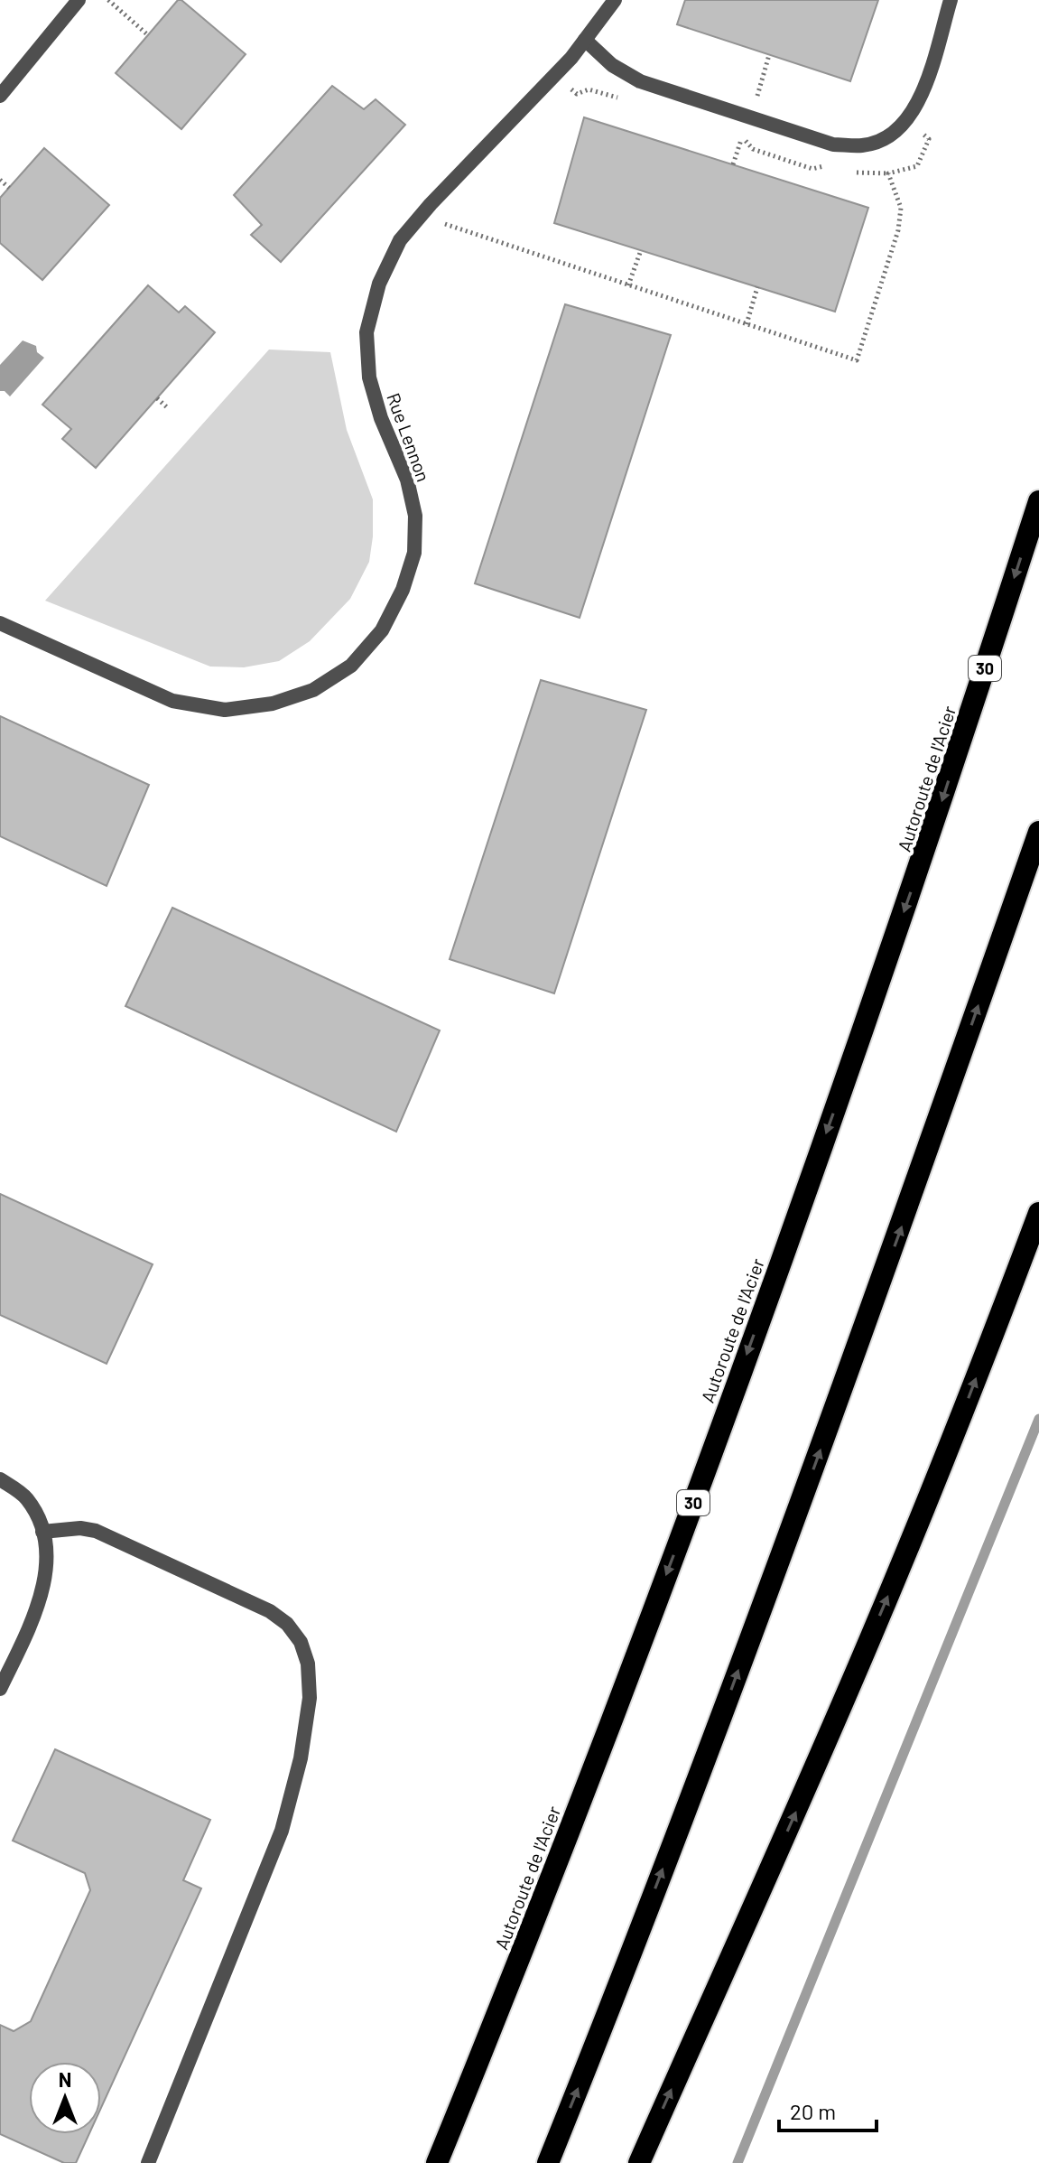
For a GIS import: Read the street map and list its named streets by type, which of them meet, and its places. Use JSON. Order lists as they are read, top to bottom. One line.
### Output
{"streets":{"highway":["30","Autoroute de l'Acier"],"street":["Rue Lennon"]},"scale_bar":"20 m","north":"top"}
